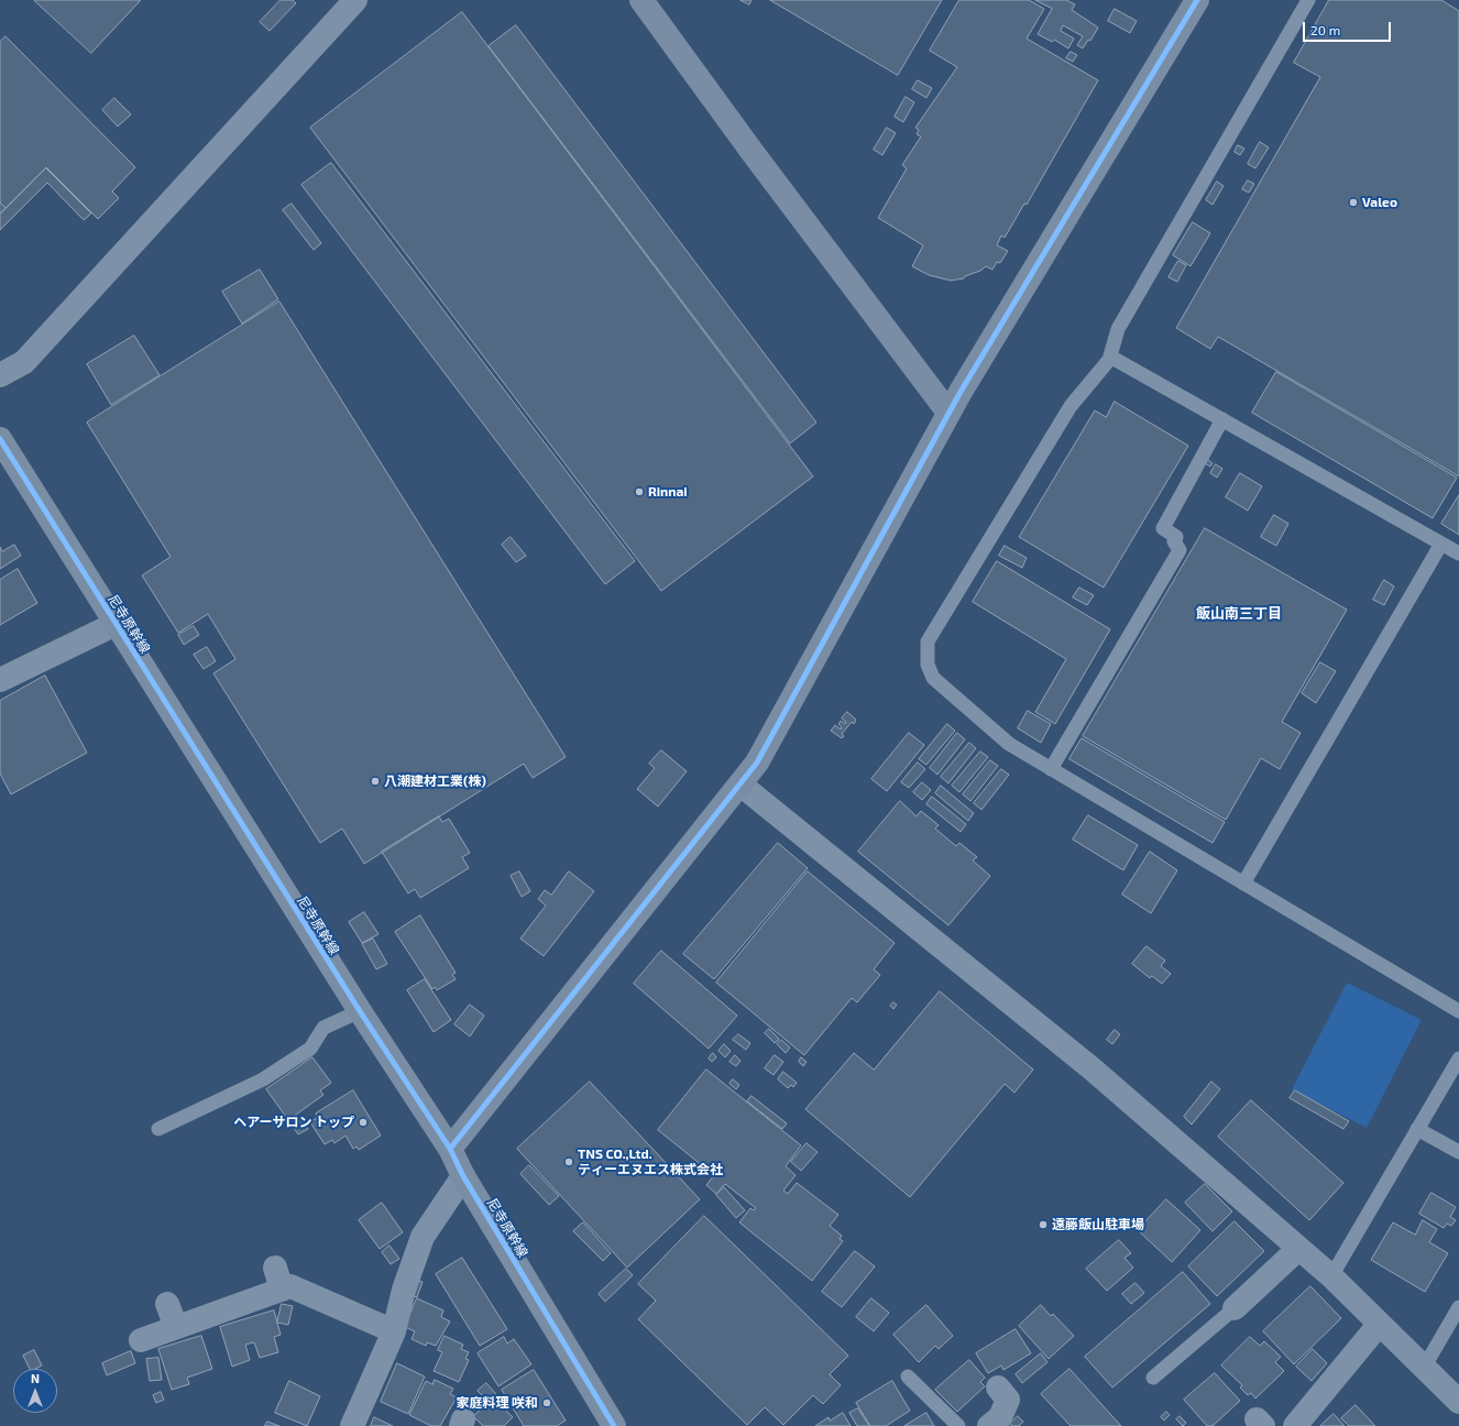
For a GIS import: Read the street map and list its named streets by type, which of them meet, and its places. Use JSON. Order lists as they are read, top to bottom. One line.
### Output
{"streets":{"street":["尼寺原幹線"]},"districts":["飯山南三丁目"],"places":["Valeo","Rinnai","八潮建材工業(株)","ヘアーサロン トップ","TNS CO.,Ltd. ティーエヌエス株式会社","遠藤飯山駐車場","家庭料理 咲和"],"scale_bar":"20 m","north":"top"}
